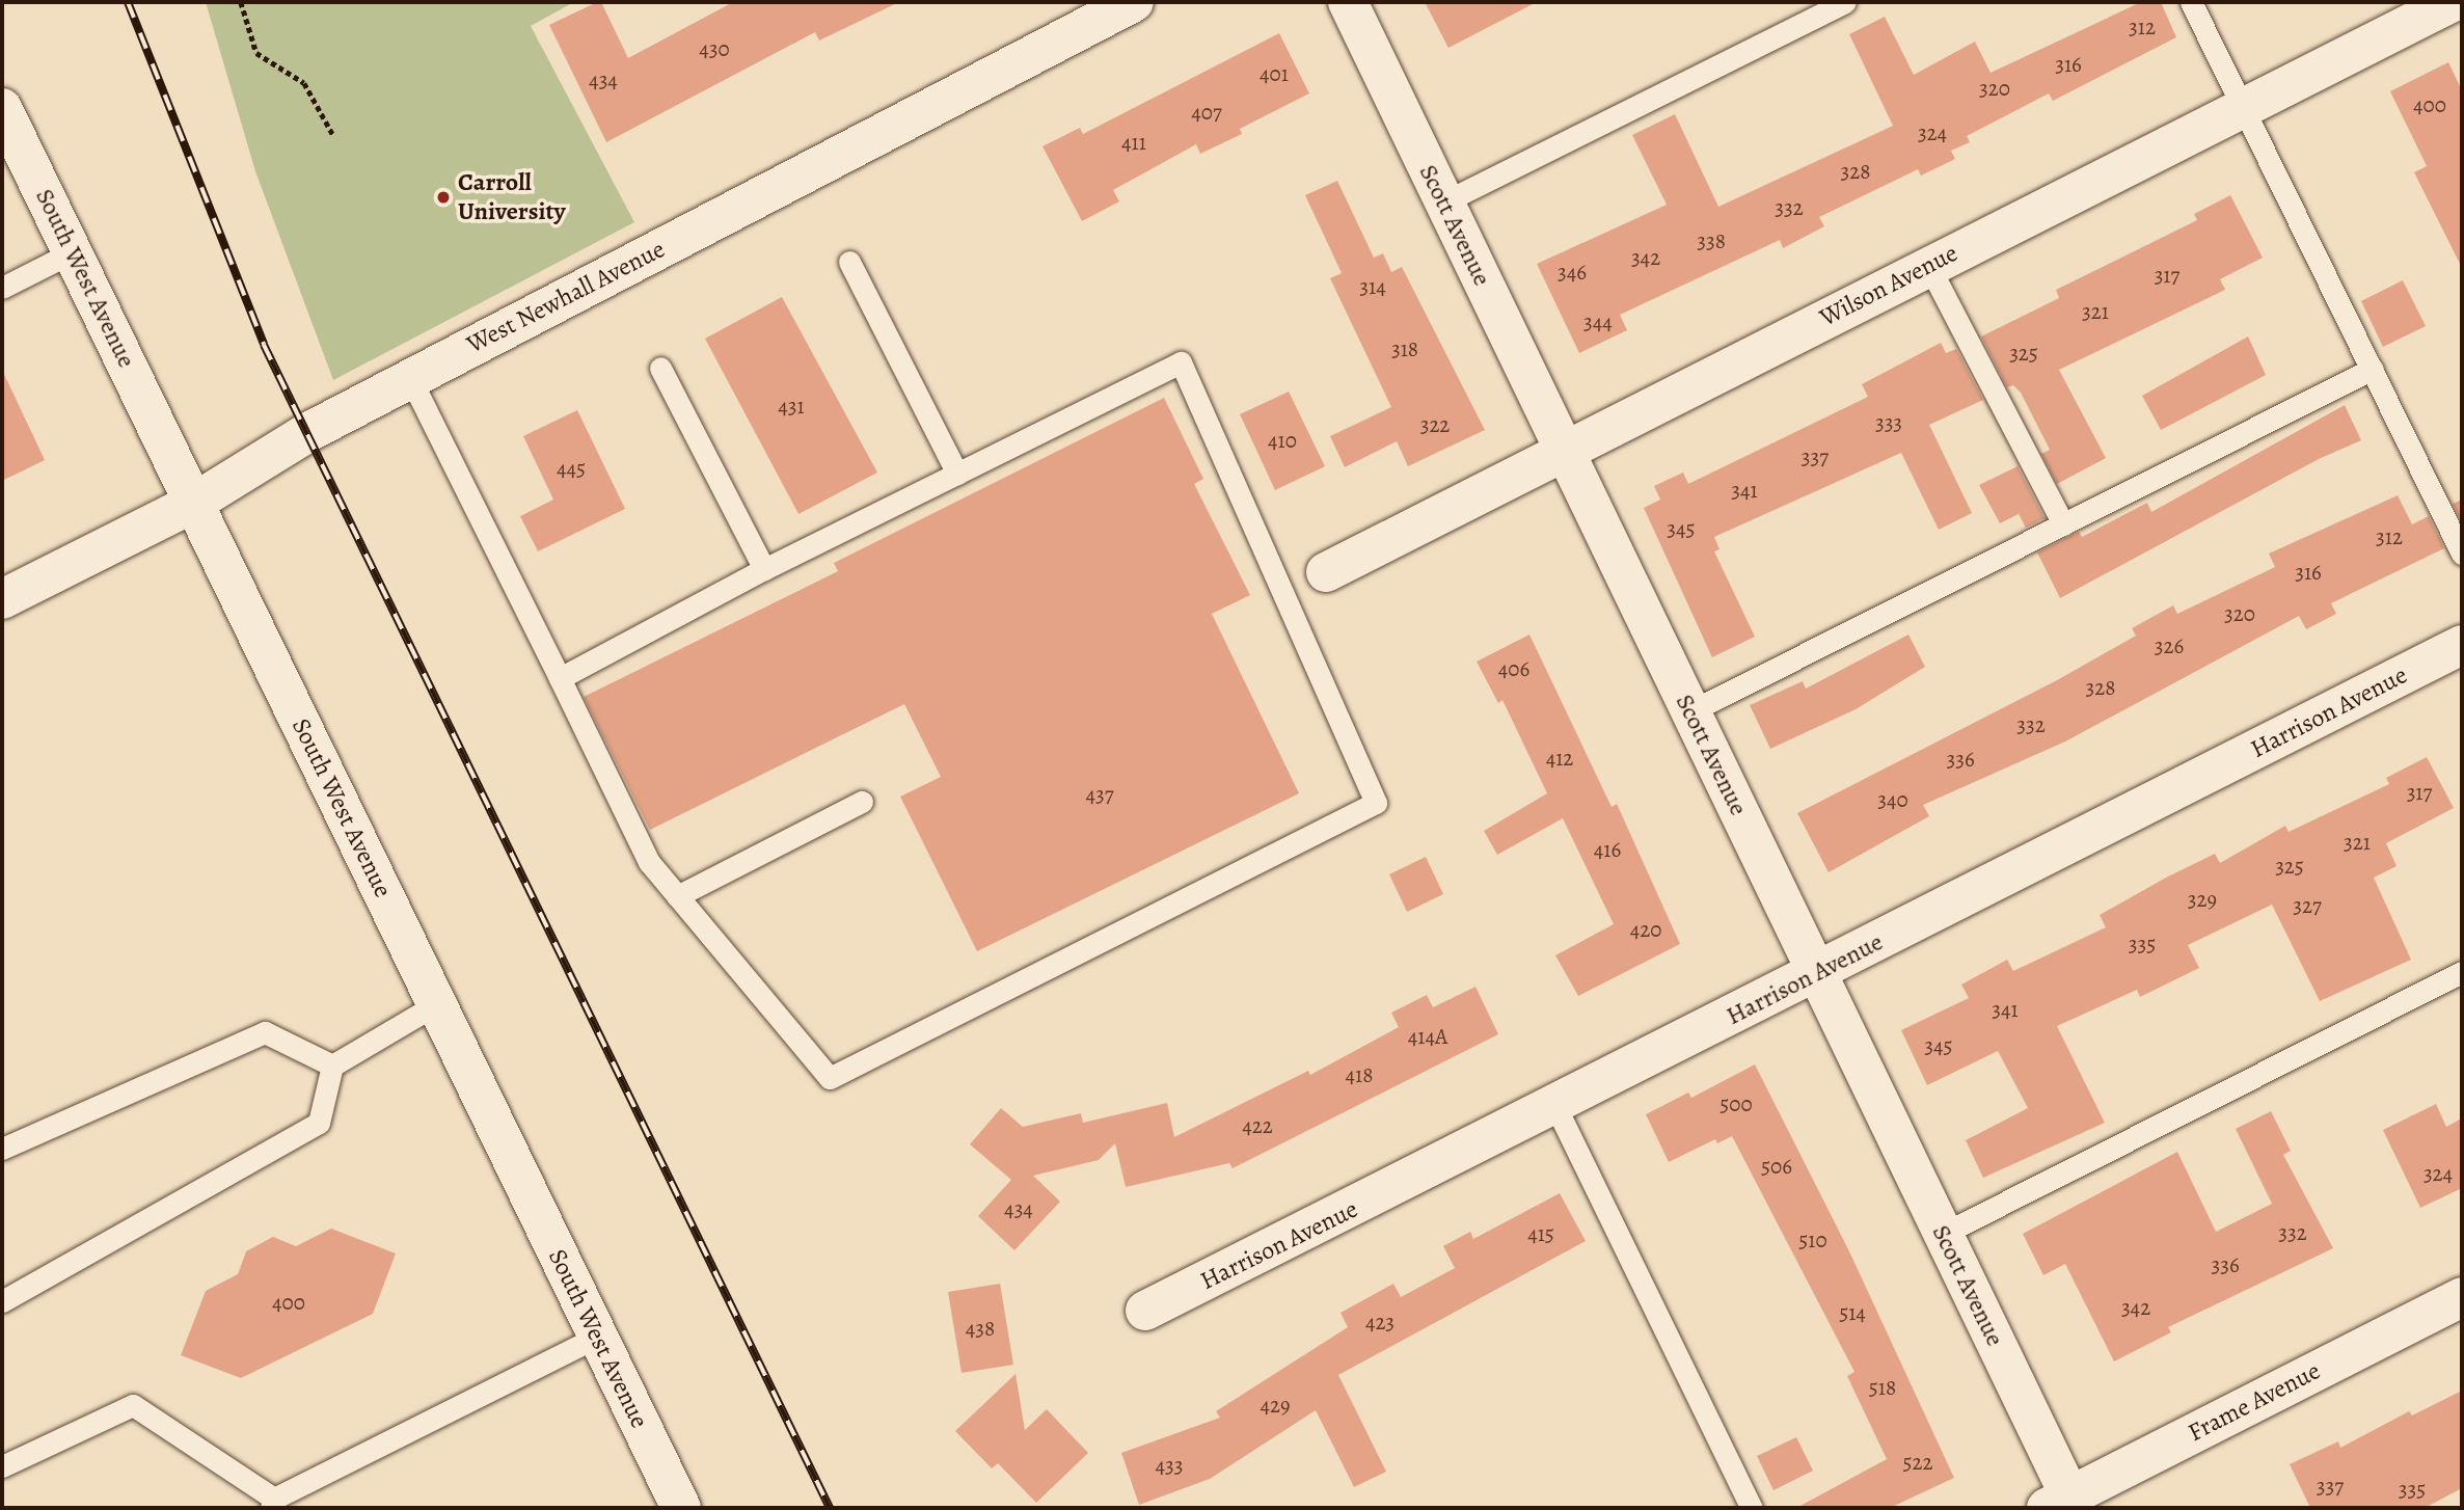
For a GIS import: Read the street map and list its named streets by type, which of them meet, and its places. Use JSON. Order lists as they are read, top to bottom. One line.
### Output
{"streets":{"street":["Scott Avenue","South West Avenue","Wilson Avenue","West Newhall Avenue","Harrison Avenue","Frame Avenue"]},"crossings":[["Scott Avenue","Wilson Avenue"],["Scott Avenue","Harrison Avenue"],["Scott Avenue","Frame Avenue"],["South West Avenue","West Newhall Avenue"]],"places":["Carroll University"],"house_numbers":["312","430","316","401","434","320","400","407","324","411","328","332","338","342","346","317","314","321","344","318","325","431","333","322","410","337","445","341","345","312","316","320","326","406","328","332","412","336","317","437","340","321","416","325","329","327","420","335","341","414A","345","418","500","422","506","324","434","332","415","510","336","400","342","514","423","438","518","429","522","433","337","335"]}
